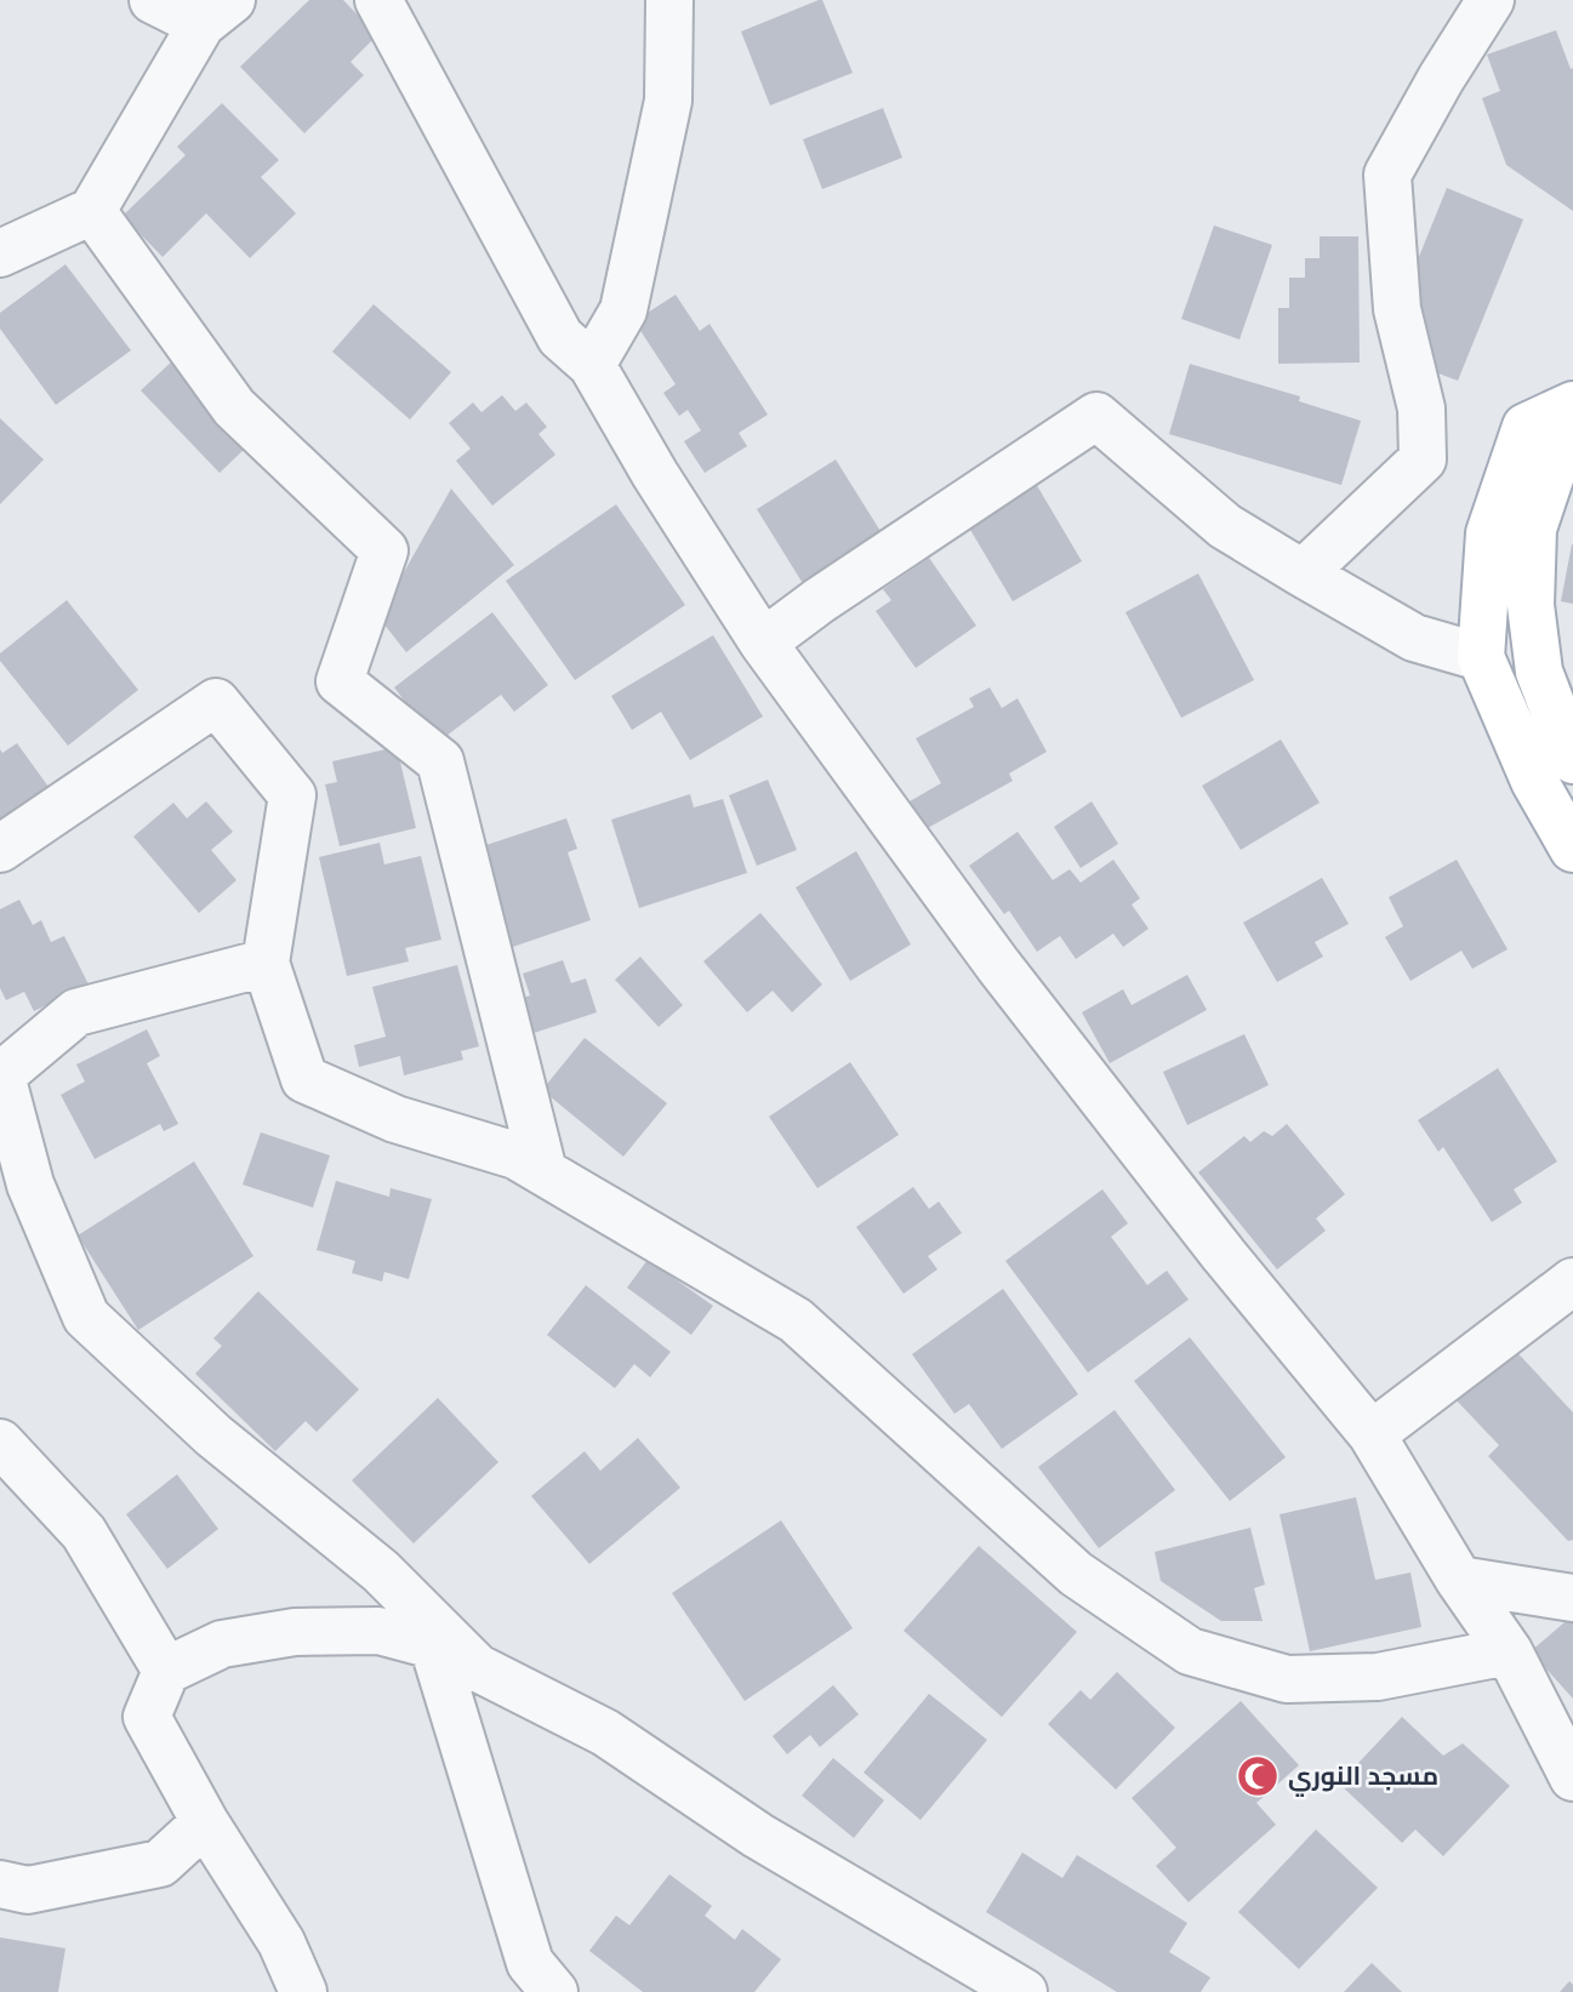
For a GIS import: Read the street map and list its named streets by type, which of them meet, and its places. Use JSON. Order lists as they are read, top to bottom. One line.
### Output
{"places":{"mosque":["مسجد النوري"]}}
